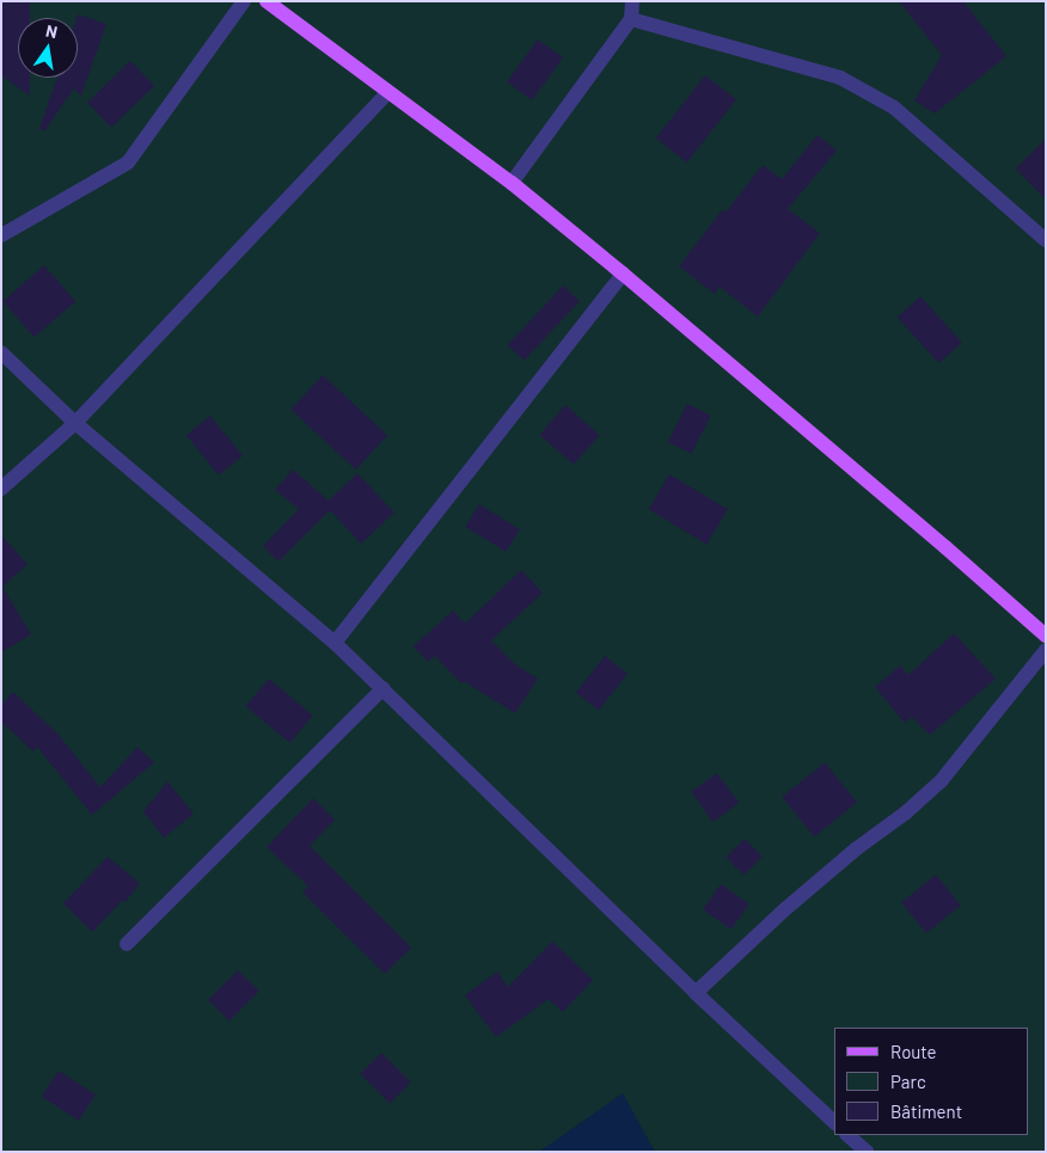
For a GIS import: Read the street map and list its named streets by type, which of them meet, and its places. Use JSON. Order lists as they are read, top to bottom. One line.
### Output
{"legend":["Route","Parc","Bâtiment"],"north":"top"}
